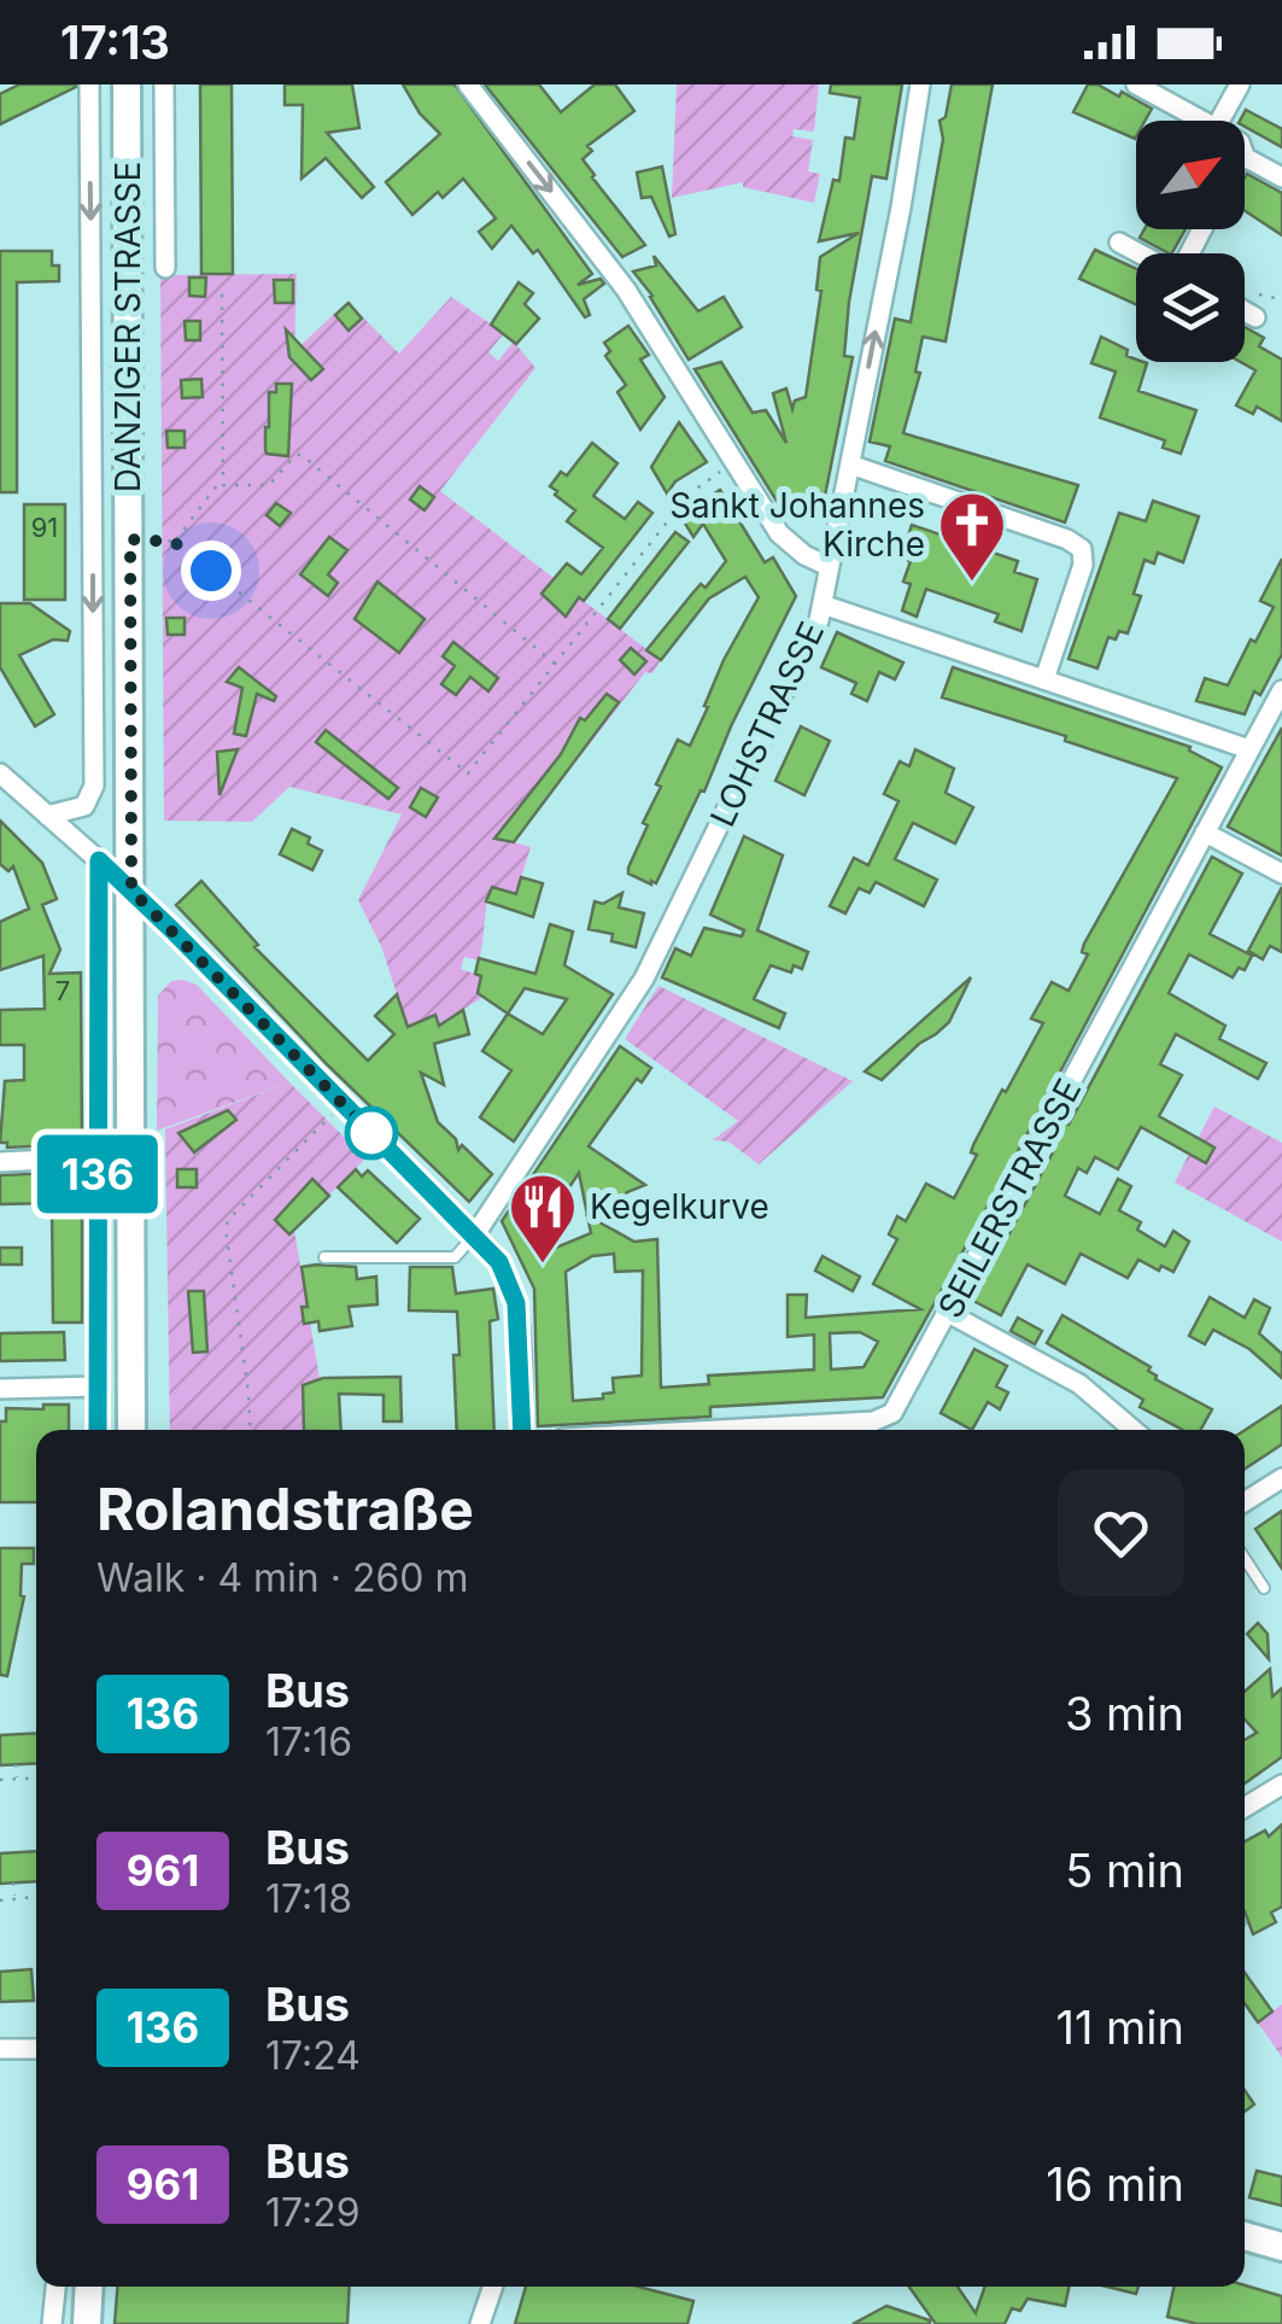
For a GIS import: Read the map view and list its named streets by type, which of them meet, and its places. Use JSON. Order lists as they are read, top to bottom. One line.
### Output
{"streets":{"main road":["DANZIGER STRASSE"],"street":["LOHSTRASSE","SEILERSTRASSE"]},"places":{"church":["Sankt Johannes Kirche"],"restaurant":["Kegelkurve"]},"lines":["bus line 136"],"house_numbers":["91","7"],"north":"top right","page":{"status":"17:13","on_map":"136","heading":["Rolandstraße","Walk · 4 min · 260 m"],"list":[{"mark":"136","name":"Bus","note":"17:16","value":"3 min"},{"mark":"961","name":"Bus","note":"17:18","value":"5 min"},{"mark":"136","name":"Bus","note":"17:24","value":"11 min"},{"mark":"961","name":"Bus","note":"17:29","value":"16 min"}]}}
